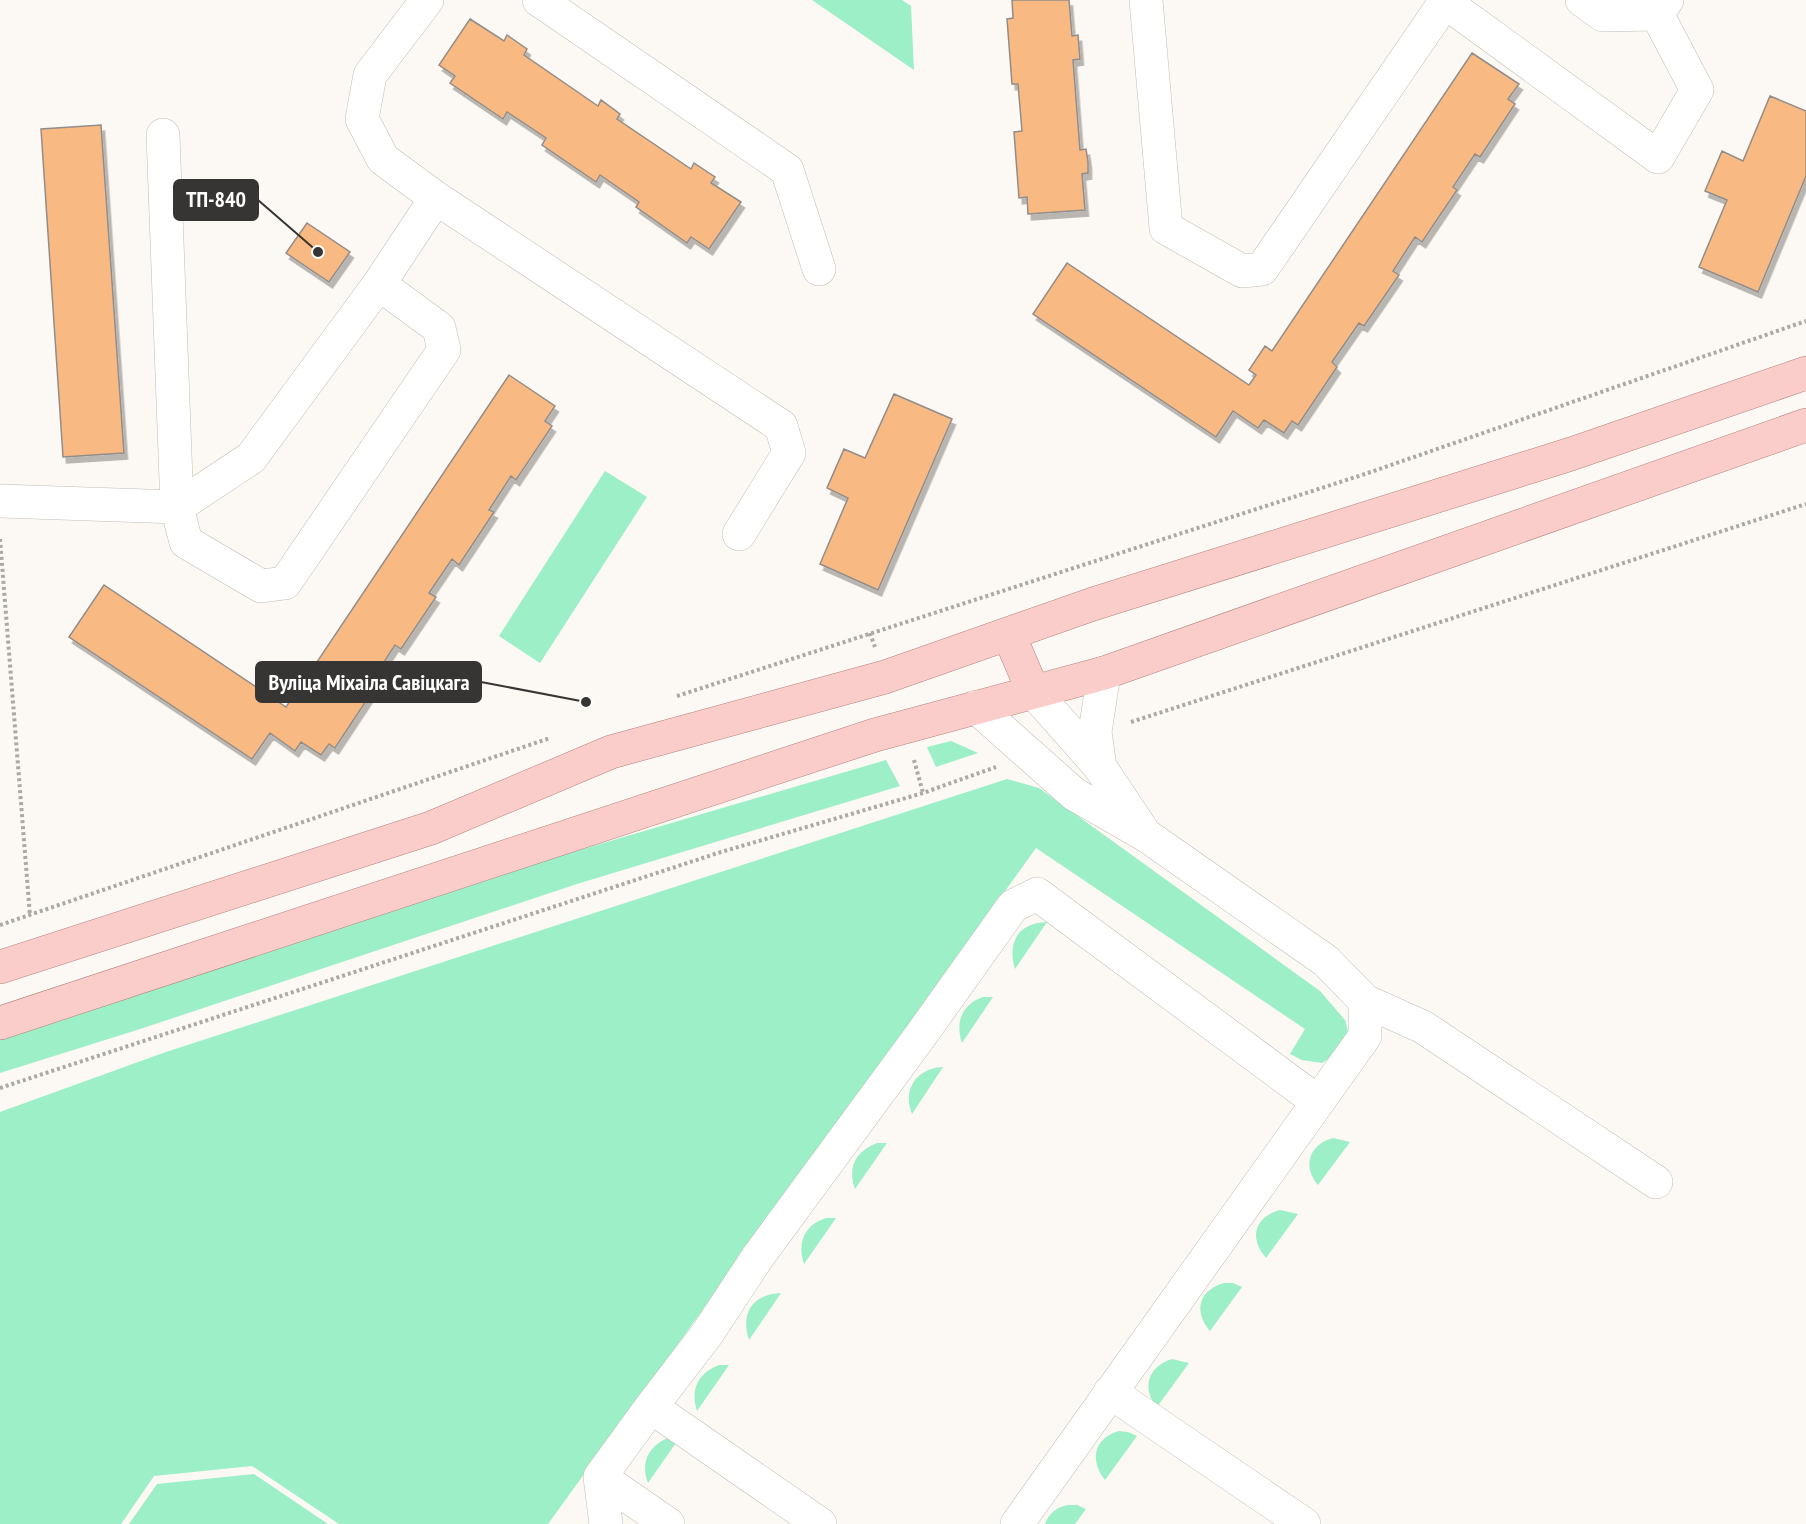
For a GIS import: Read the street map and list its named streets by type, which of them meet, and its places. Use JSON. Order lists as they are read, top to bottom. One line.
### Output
{"places":["ТП-840","Вуліца Міхаіла Савіцкага"]}
